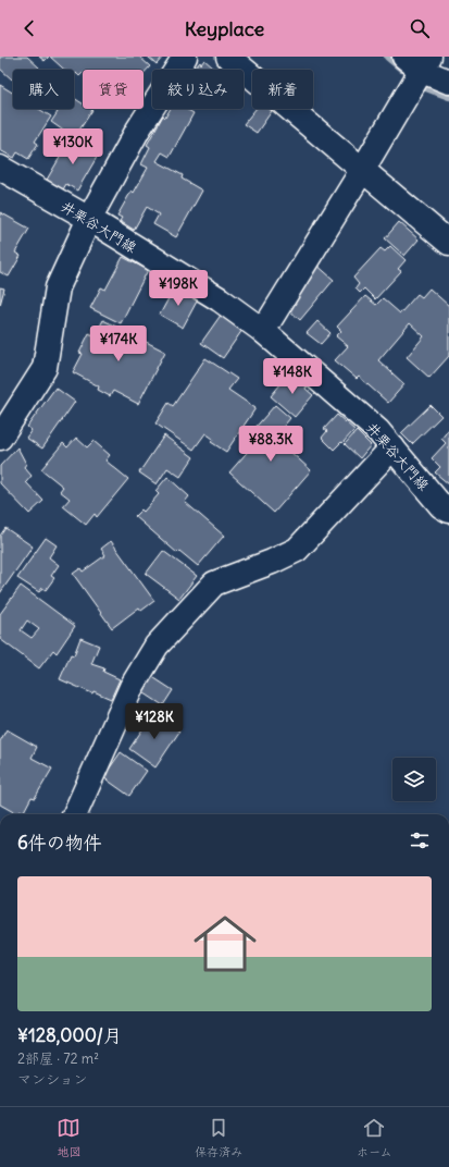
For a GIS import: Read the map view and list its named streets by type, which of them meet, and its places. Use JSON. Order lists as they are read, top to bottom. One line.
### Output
{"streets":{"street":["井栗谷大門線"]},"page":{"header":"Keyplace","chip":["購入","賃貸","絞り込み","新着"],"price":["¥130K","¥198K","¥174K","¥148K","¥88.3K","¥128K"],"heading":"6件の物件","list":[{"name":"¥128,000/月","note":"2部屋 · 72 m² · マンション"}],"tabs":["地図","保存済み","ホーム"]}}
